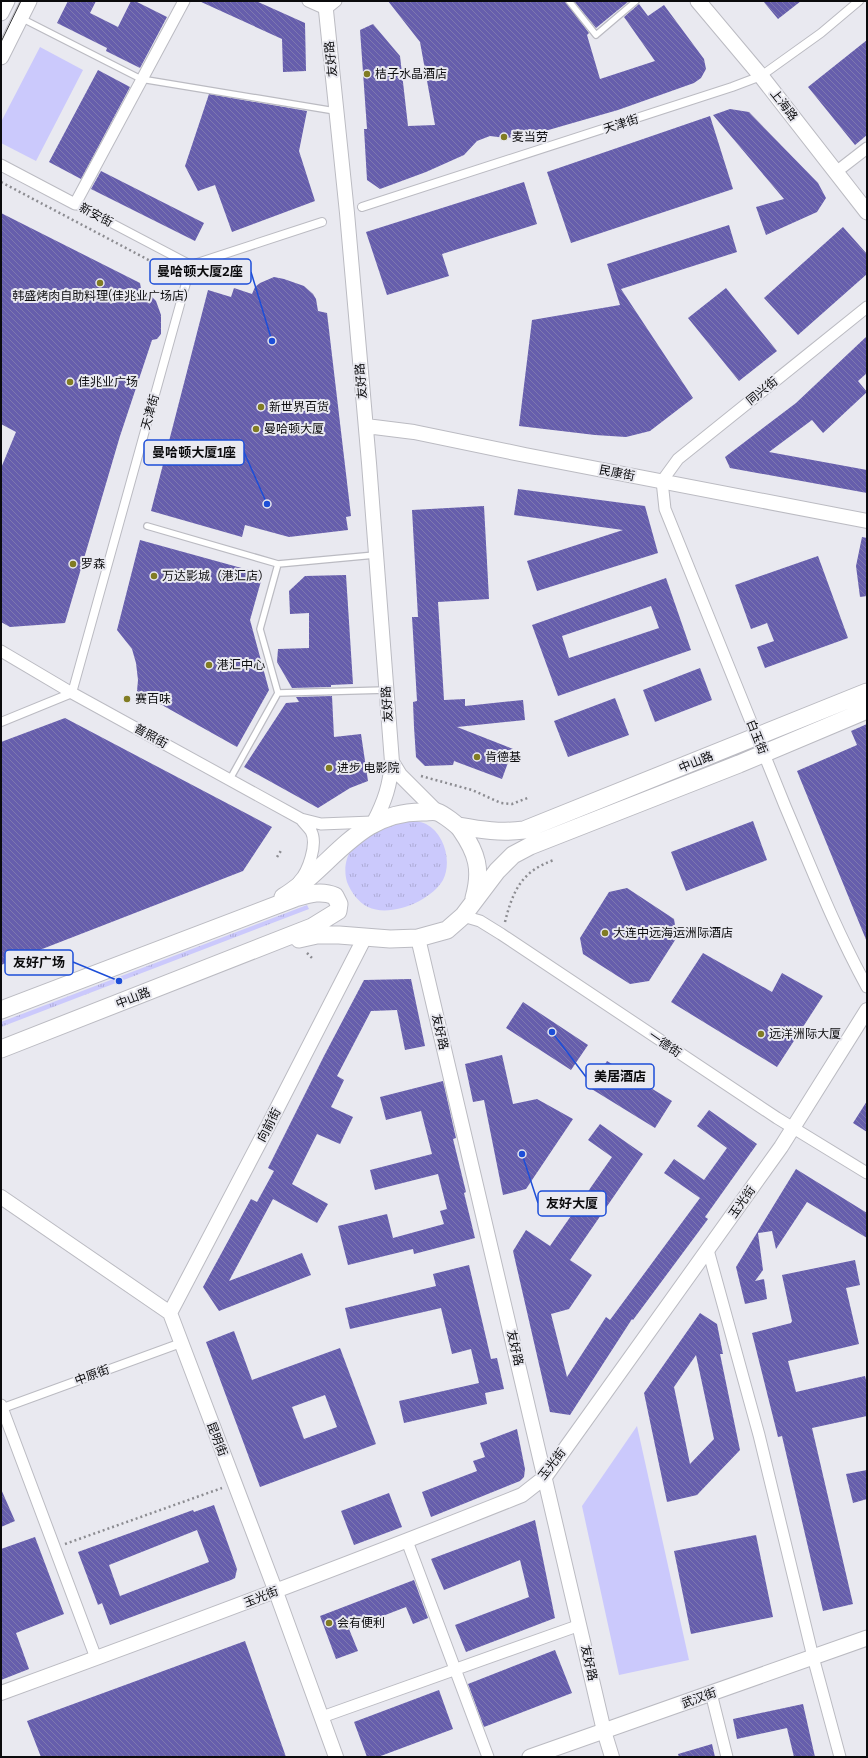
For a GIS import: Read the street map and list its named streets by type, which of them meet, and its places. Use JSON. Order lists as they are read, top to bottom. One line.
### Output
{"streets":{"main road":["上海路","中山路","武汉街"],"street":["友好路","天津街","新安街","同兴街","民康街","普照街","白玉街","一德街","向前街","玉光街","中原街","昆明街"]},"crossings":[["友好路","民康街"],["友好路","玉光街"],["友好路","武汉街"],["上海路","天津街"],["天津街","新安街"],["天津街","普照街"],["同兴街","民康街"],["同兴街","白玉街"],["民康街","白玉街"],["白玉街","中山路"],["一德街","玉光街"],["向前街","昆明街"],["玉光街","昆明街"],["中原街","昆明街"]],"places":["桔子水晶酒店","麦当劳","韩盛烤肉自助料理(佳兆业广场店)","曼哈顿大厦2座","佳兆业广场","新世界百货","曼哈顿大厦","曼哈顿大厦1座","罗森","万达影城（港汇店）","港汇中心","赛百味","肯德基","进步 电影院","大连中远海运洲际酒店","友好广场","美居酒店","远洋洲际大厦","友好大厦","会有便利"]}
